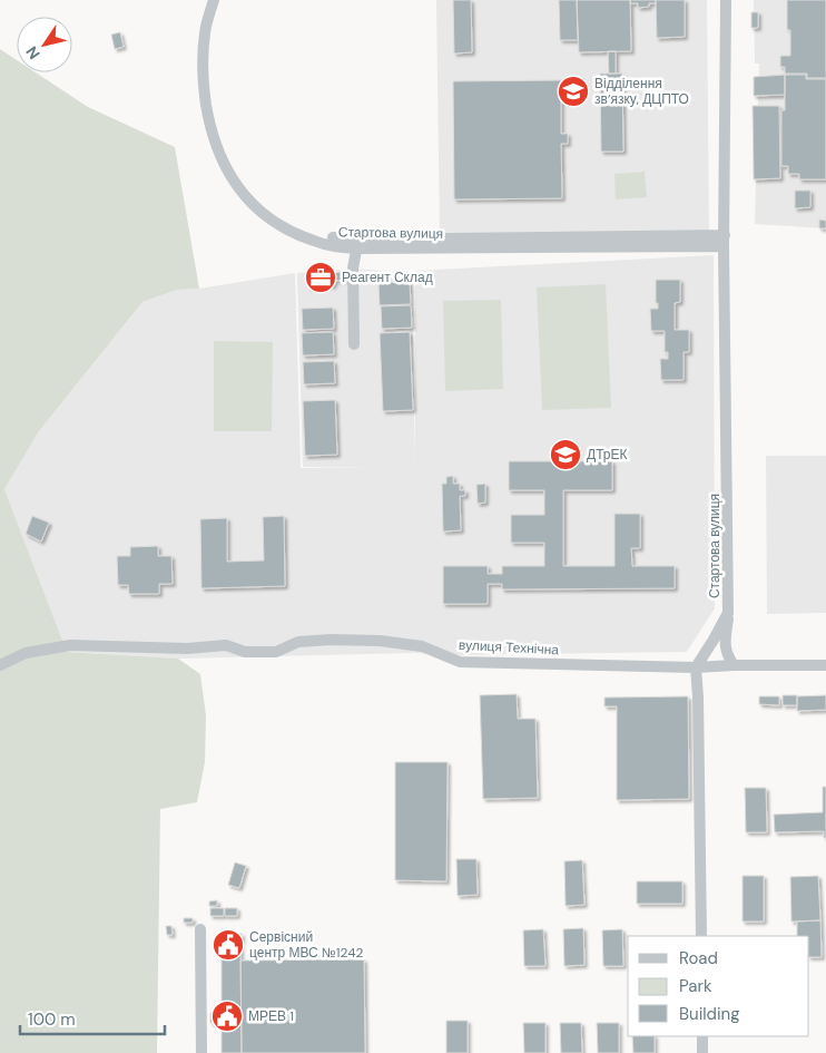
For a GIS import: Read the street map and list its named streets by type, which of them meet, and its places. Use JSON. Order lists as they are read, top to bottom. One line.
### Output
{"streets":{"street":["Стартова вулиця","вулиця Технічна"]},"crossings":[["Стартова вулиця","вулиця Технічна"]],"places":{"school or university":["Відділення зв’язку, ДЦПТО","ДТрЕК"],"office":["Реагент Склад"],"public building":["Сервісний центр МВС №1242","МРЕВ 1"]},"legend":["Road","Park","Building"],"scale_bar":"100 m","north":"bottom left"}
